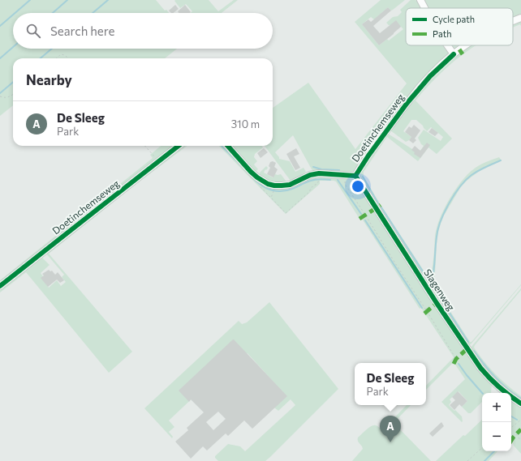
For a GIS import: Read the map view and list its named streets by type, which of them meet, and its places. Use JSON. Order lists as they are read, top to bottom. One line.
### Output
{"streets":{"street":["Doetinchemseweg","Slagenweg"]},"crossings":[["Doetinchemseweg","Slagenweg"]],"legend":["Cycle path","Path"],"page":{"search":"Search here","heading":"Nearby","list":[{"mark":"A","name":"De Sleeg","note":"Park","value":"310 m"}],"popup":["De Sleeg","Park"],"map_buttons":["+","−"],"pins":"A"}}
